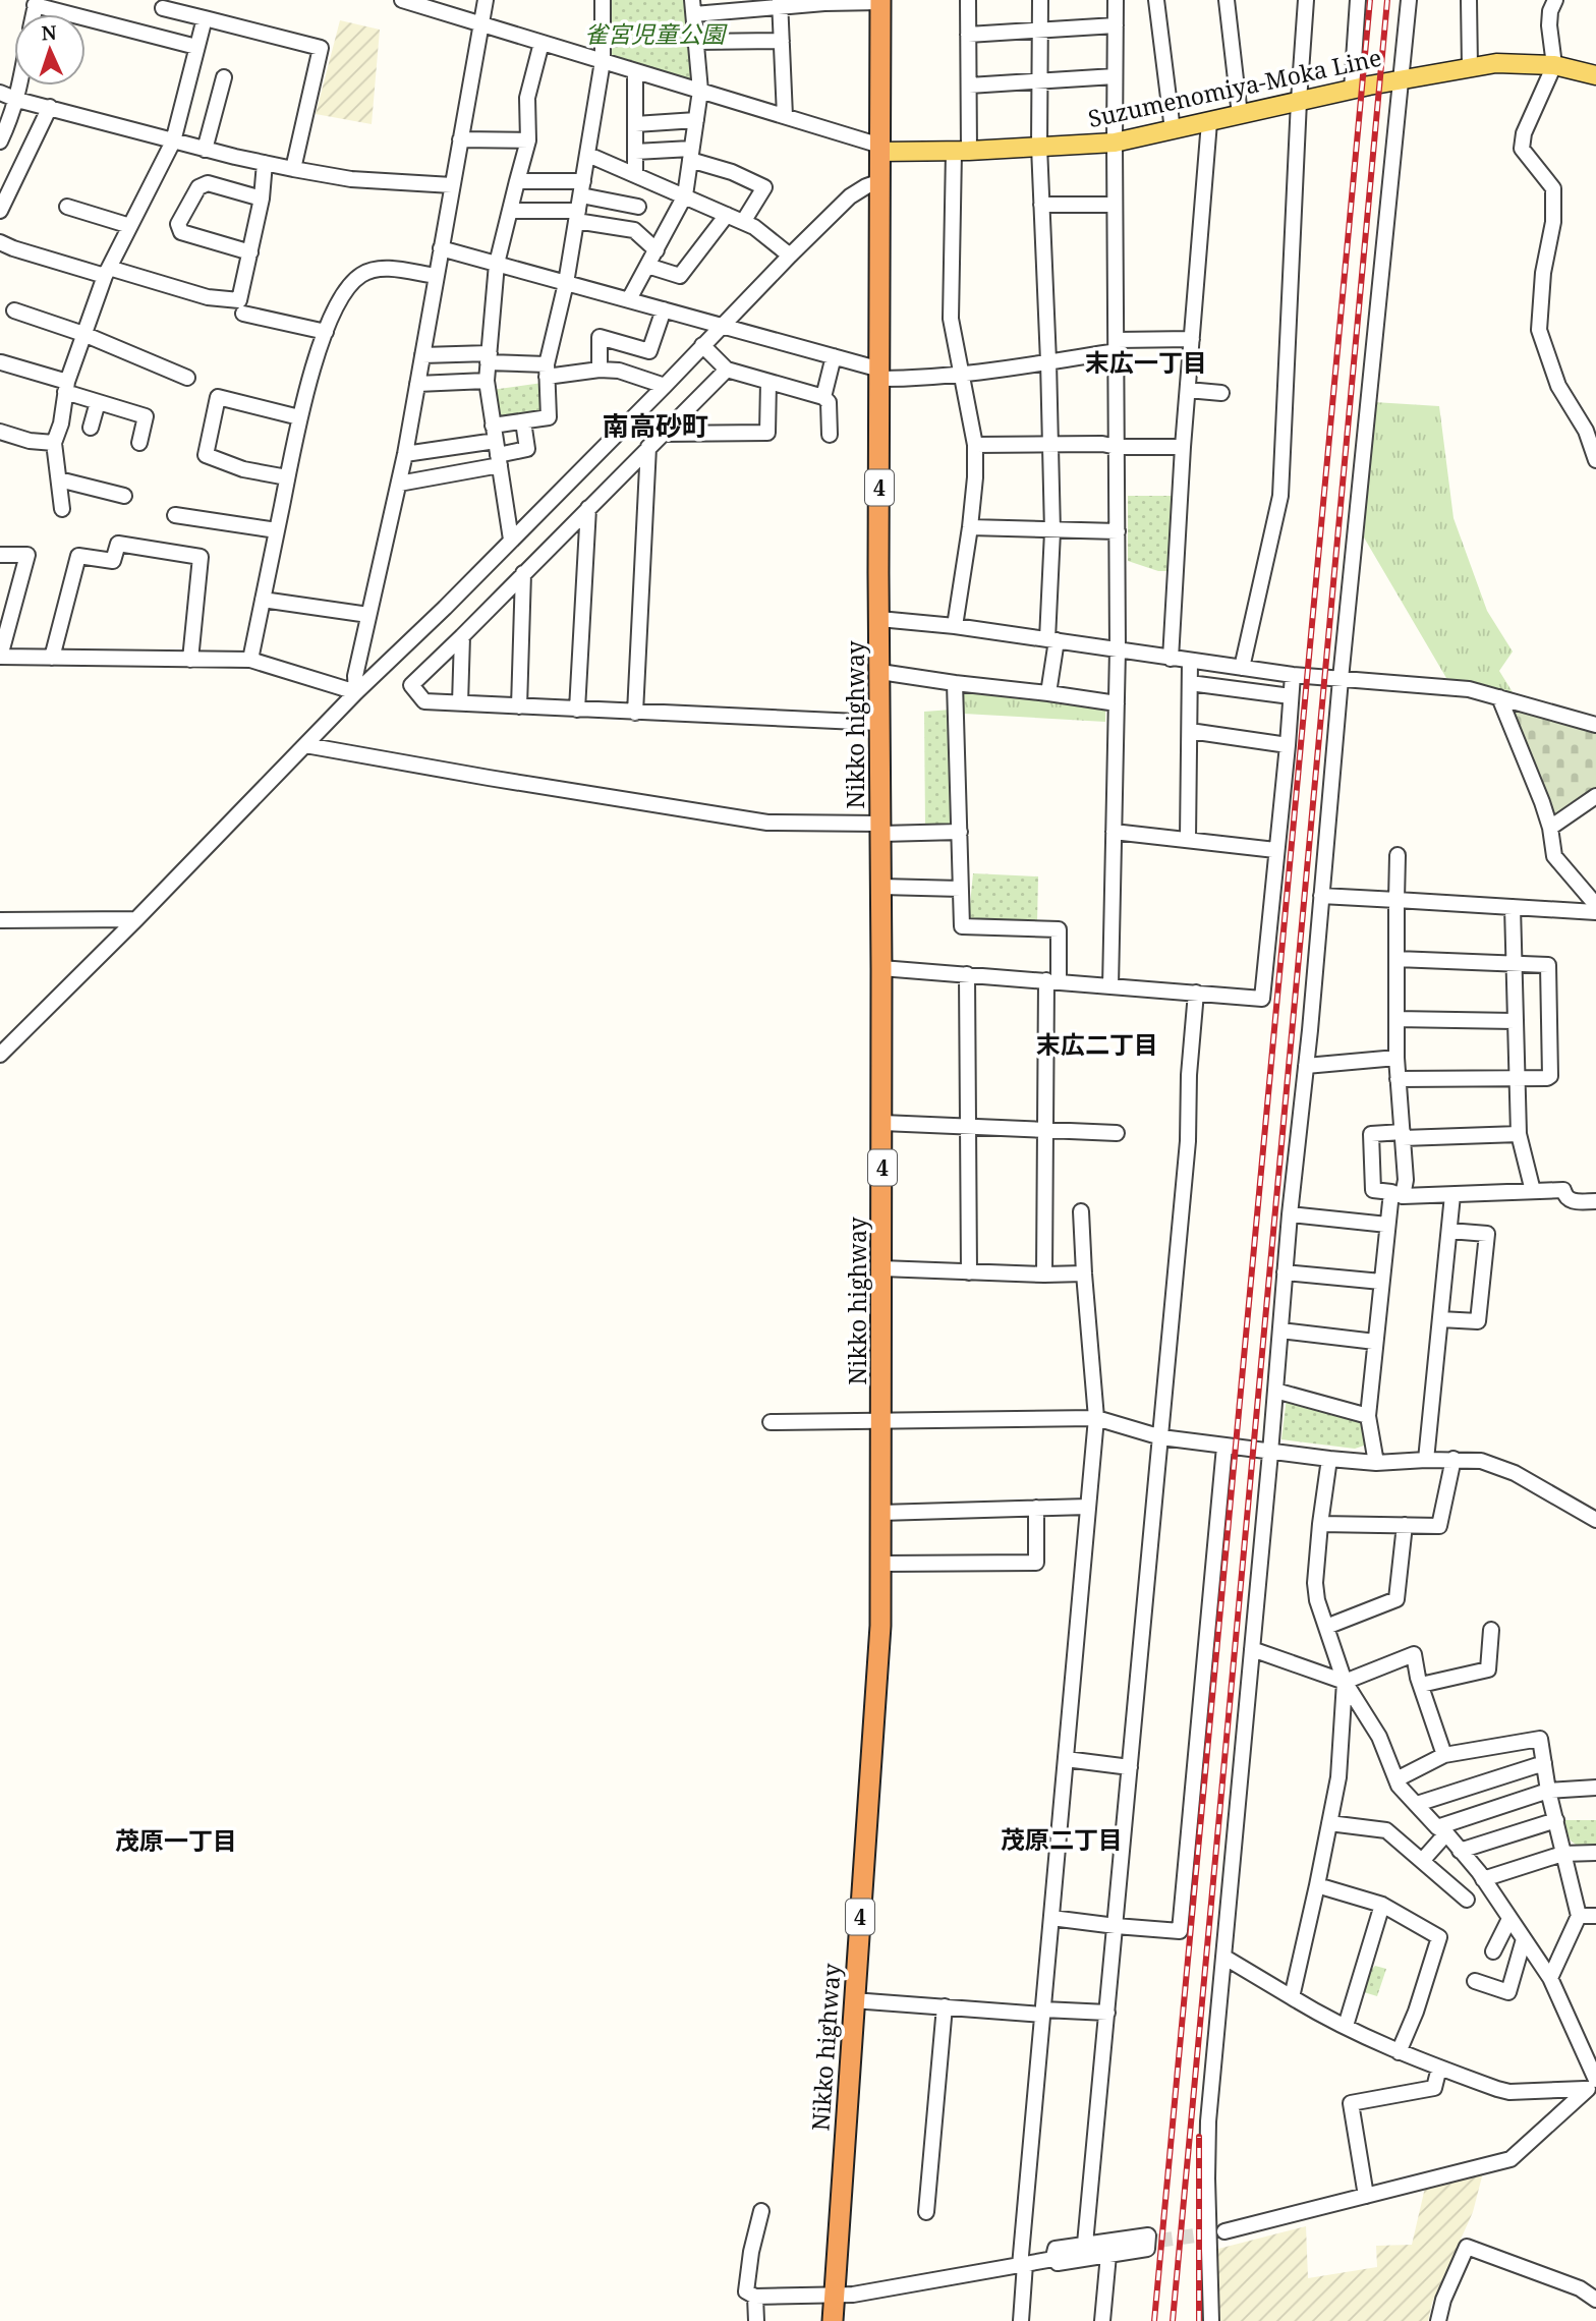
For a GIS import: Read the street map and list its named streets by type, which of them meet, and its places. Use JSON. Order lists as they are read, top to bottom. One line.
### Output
{"streets":{"highway":["4","Nikko highway"],"main road":["Suzumenomiya-Moka Line"]},"crossings":[["Suzumenomiya-Moka Line","4"],["Suzumenomiya-Moka Line","Nikko highway"],["4","Nikko highway"]],"districts":["末広一丁目","南高砂町","末広二丁目","茂原二丁目","茂原一丁目"],"parks":["雀宮児童公園"],"north":"top"}
